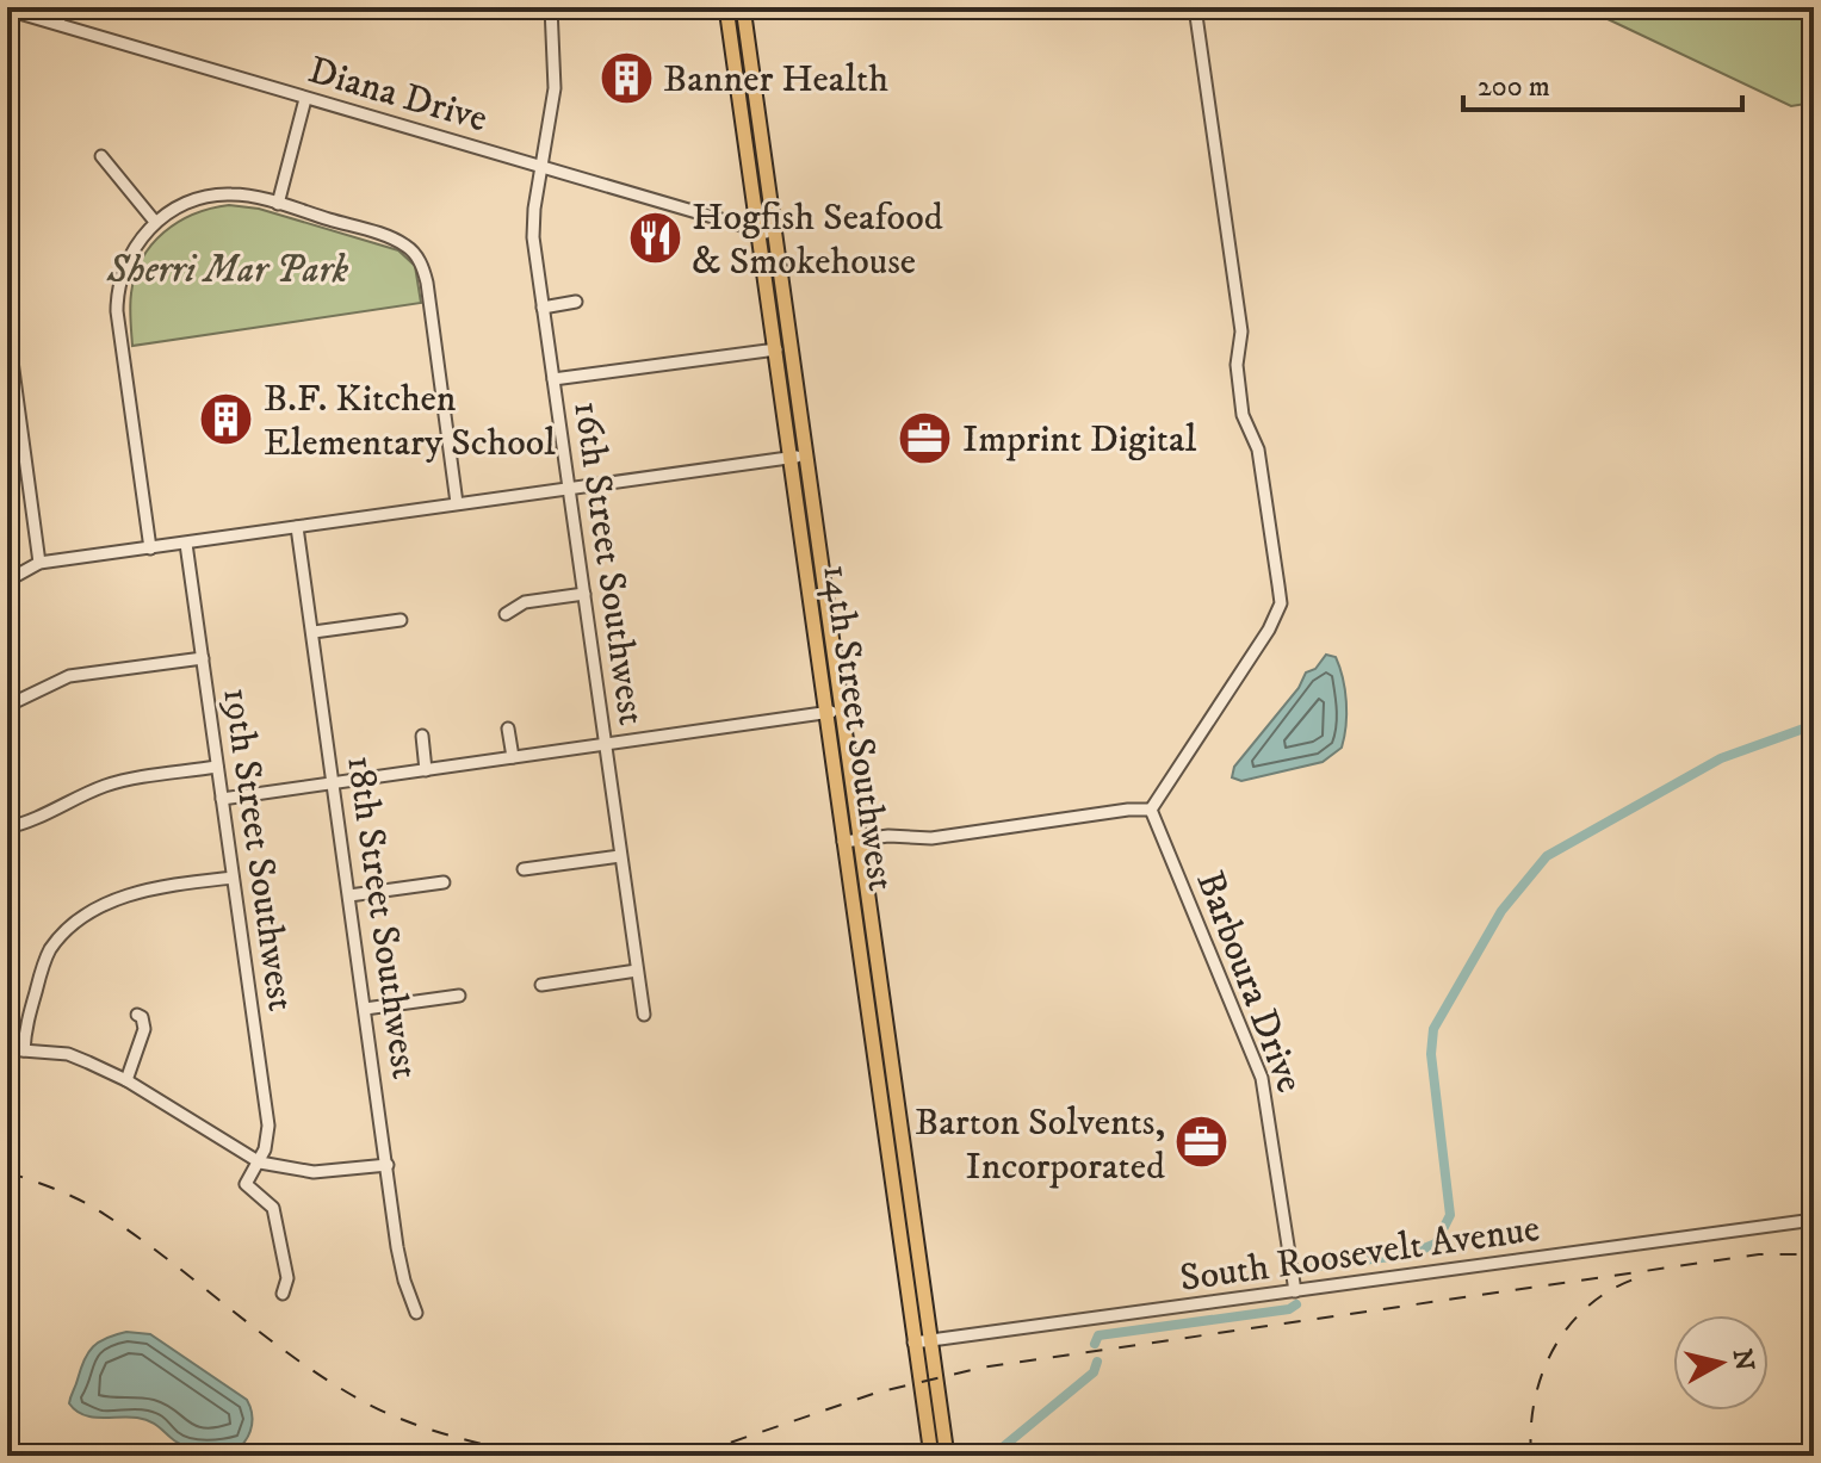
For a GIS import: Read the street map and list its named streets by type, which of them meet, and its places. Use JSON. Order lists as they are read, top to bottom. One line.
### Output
{"streets":{"main road":["14th Street Southwest"],"street":["Diana Drive","16th Street Southwest","19th Street Southwest","18th Street Southwest","Barboura Drive","South Roosevelt Avenue"]},"crossings":[["Diana Drive","16th Street Southwest"],["Diana Drive","14th Street Southwest"],["14th Street Southwest","South Roosevelt Avenue"],["Barboura Drive","South Roosevelt Avenue"]],"parks":["Sherri Mar Park"],"places":{"building":["Banner Health","B.F. Kitchen Elementary School"],"restaurant":["Hogfish Seafood & Smokehouse"],"office":["Imprint Digital","Barton Solvents, Incorporated"]},"scale_bar":"200 m","north":"right"}
